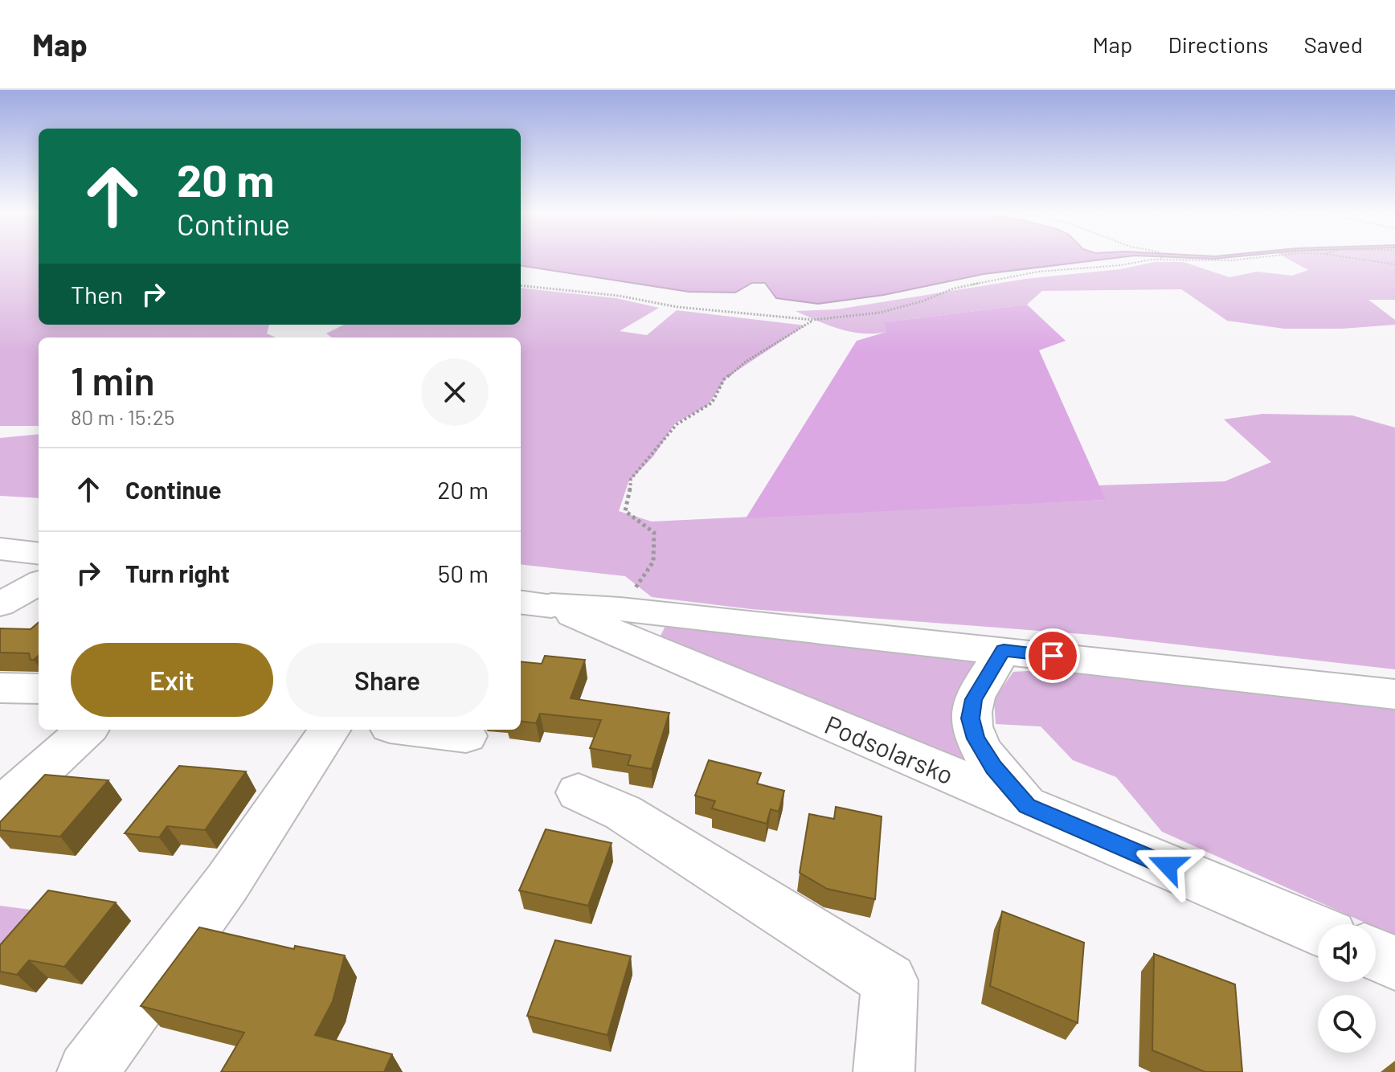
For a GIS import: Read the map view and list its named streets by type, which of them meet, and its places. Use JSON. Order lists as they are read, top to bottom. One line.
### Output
{"streets":{"street":["Podsolarsko"]},"page":{"header":"Map","nav":["Map","Directions","Saved"],"turn":["20 m","Continue"],"then":"Then","heading":["1 min","80 m · 15:25"],"list":[{"name":"Continue","value":"20 m"},{"name":"Turn right","value":"50 m"}],"buttons":["Exit","Share"]}}
